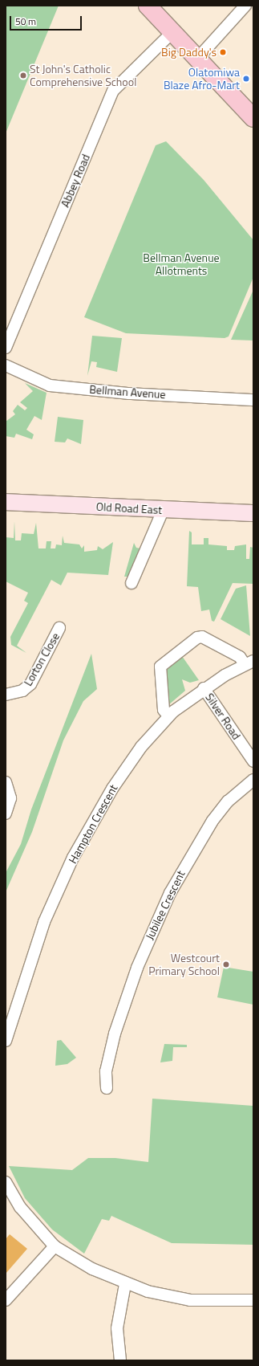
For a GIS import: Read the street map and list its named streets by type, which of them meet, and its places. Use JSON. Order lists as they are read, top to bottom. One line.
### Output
{"streets":{"main road":["Old Road East"],"street":["Abbey Road","Bellman Avenue","Lorton Close","Silver Road","Hampton Crescent","Jubilee Crescent"]},"crossings":[["Silver Road","Hampton Crescent"]],"parks":["Bellman Avenue Allotments"],"places":["Big Daddy's","St John's Catholic Comprehensive School","Olatomiwa Blaze Afro-Mart","Westcourt Primary School"],"scale_bar":"50 m"}
